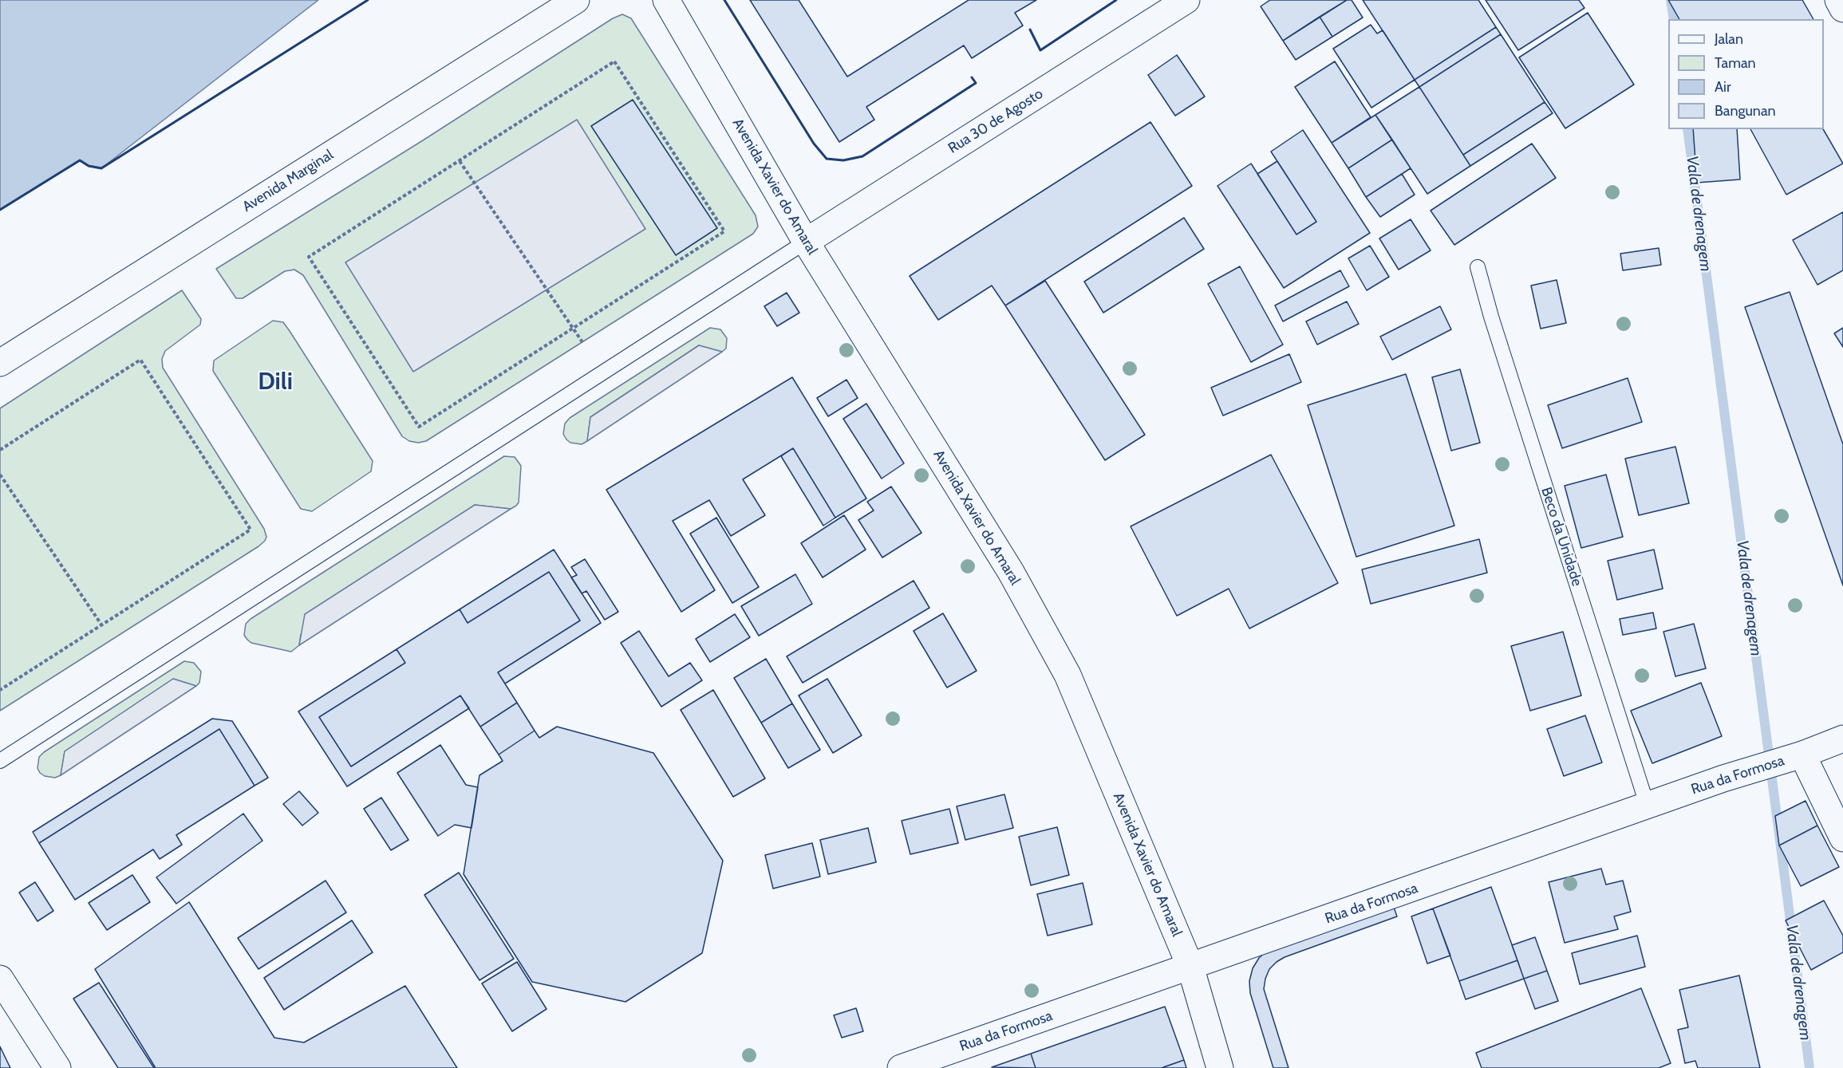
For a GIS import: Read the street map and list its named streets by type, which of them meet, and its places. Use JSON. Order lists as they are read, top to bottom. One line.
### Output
{"streets":{"main road":["Rua 30 de Agosto","Avenida Marginal","Avenida Xavier do Amaral","Rua da Formosa"],"lane":["Beco da Unidade"]},"crossings":[["Rua 30 de Agosto","Avenida Xavier do Amaral"],["Avenida Xavier do Amaral","Rua da Formosa"],["Beco da Unidade","Rua da Formosa"]],"districts":["Dili"],"water":["Vala de drenagem"],"legend":["Jalan","Taman","Air","Bangunan"]}
